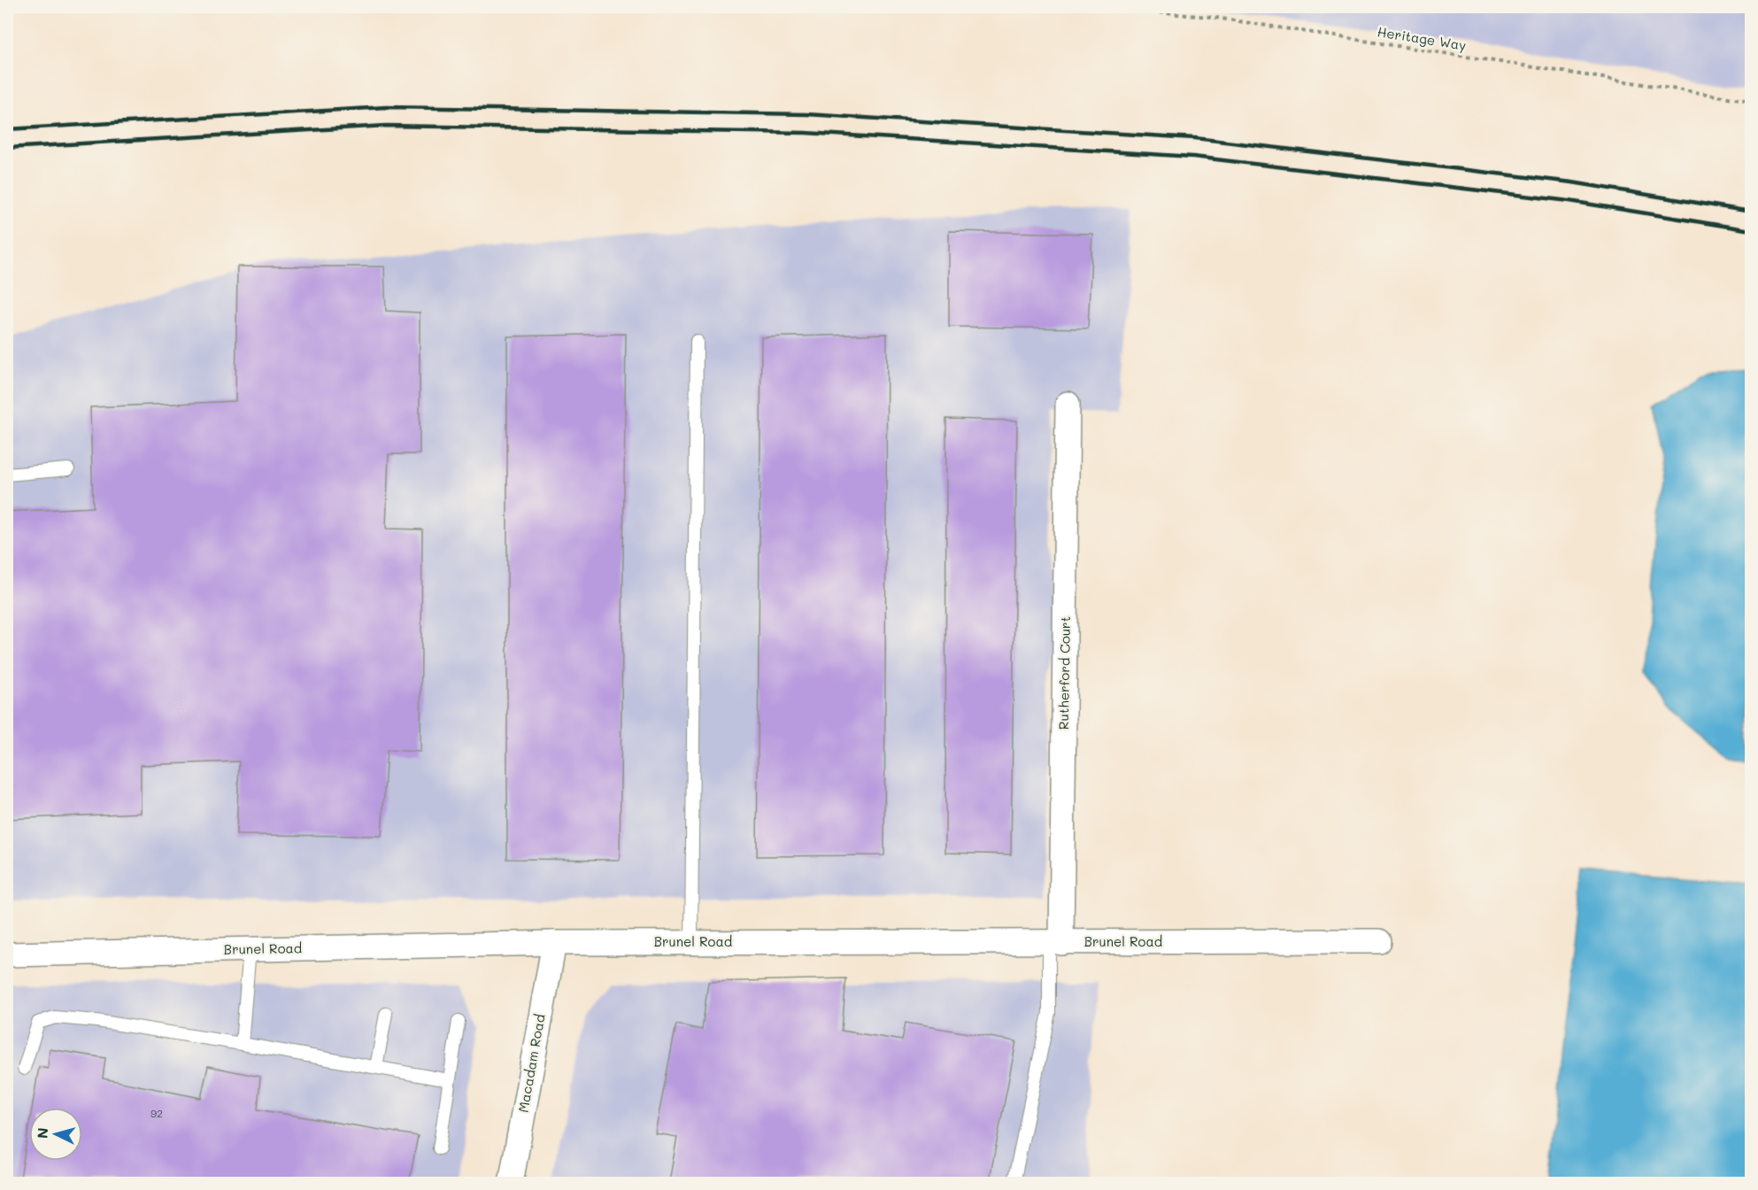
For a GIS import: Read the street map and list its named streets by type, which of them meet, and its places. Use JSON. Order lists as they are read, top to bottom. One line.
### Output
{"streets":{"street":["Rutherford Court","Brunel Road","Macadam Road"],"path":["Heritage Way"]},"crossings":[["Rutherford Court","Brunel Road"],["Brunel Road","Macadam Road"]],"house_numbers":["92"],"north":"left"}
